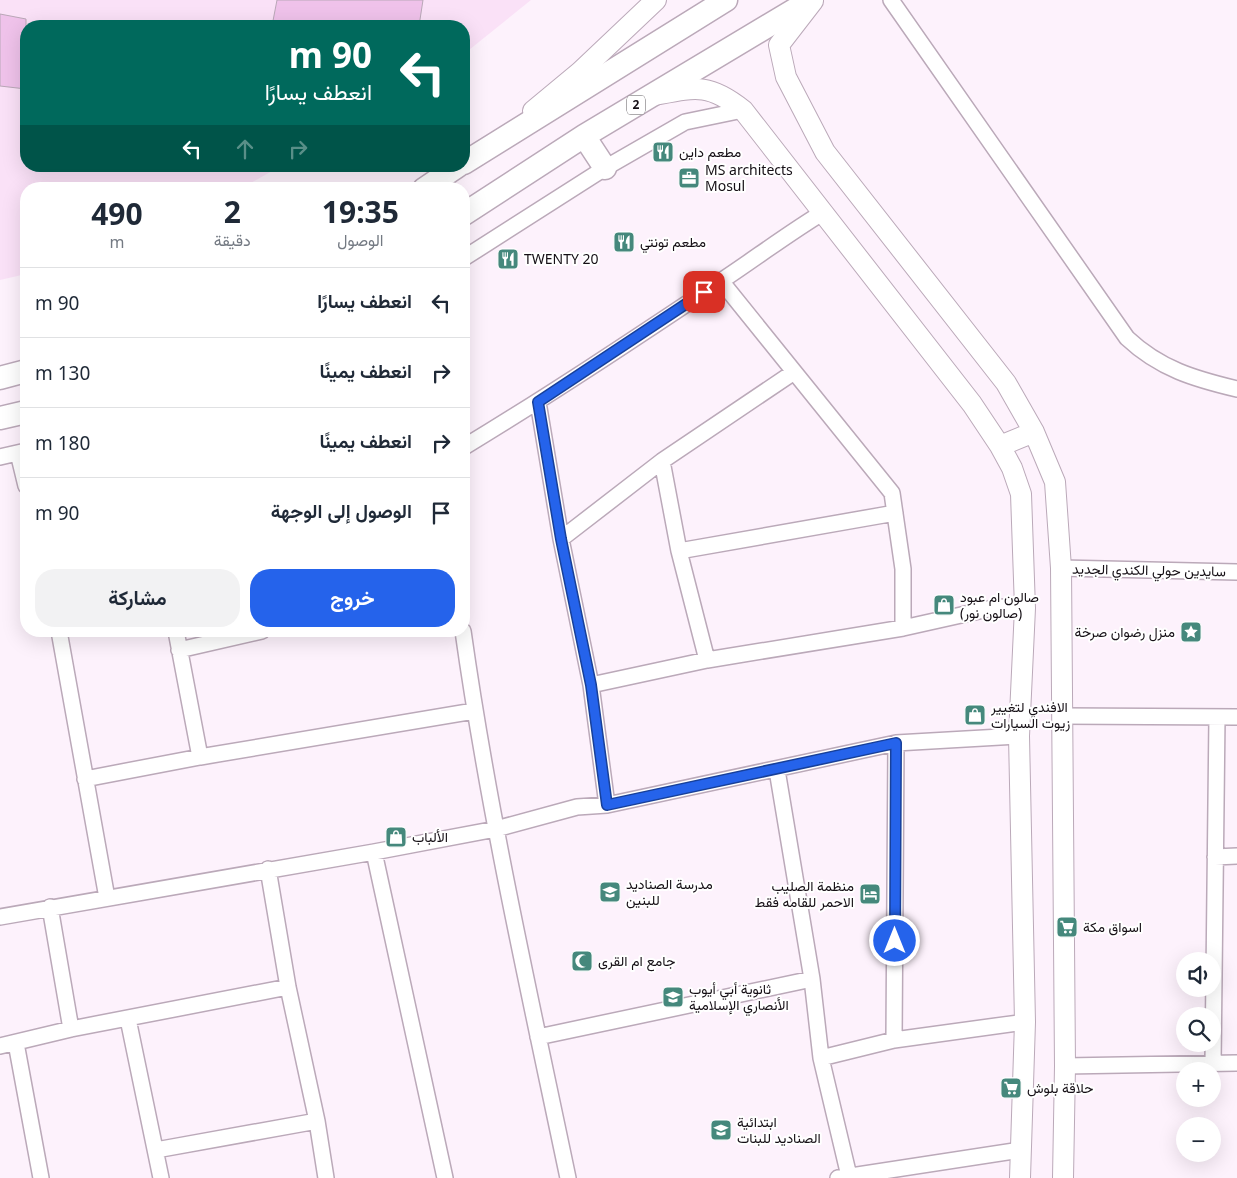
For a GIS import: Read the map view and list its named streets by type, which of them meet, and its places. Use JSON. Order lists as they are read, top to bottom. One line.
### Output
{"streets":{"highway":["2"],"street":["سايدين حولي الكندي الجديد"]},"places":{"restaurant":["مطعم داين","مطعم تونتي","TWENTY 20"],"office":["MS architects Mosul"],"shop":["صالون ام عبود (صالون نور)","الافندي لتغيير زيوت السيارات","الألباب"],"place":["منزل رضوان صرخة"],"school or university":["مدرسة الصناديد للبنين","ثانوية أبي أيوب الأنصاري الإسلامية","ابتدائية الصناديد للبنات"],"hotel":["منظمة الصليب الاحمر للقامه فقط"],"supermarket":["اسواق مكة","حلاقة بلوش"],"mosque":["جامع ام القرى"]},"page":{"turn":["90 m","انعطف يسارًا"],"eta":["19:35","الوصول","2","دقيقة","490","m"],"list":[{"name":"انعطف يسارًا","value":"90 m"},{"name":"انعطف يمينًا","value":"130 m"},{"name":"انعطف يمينًا","value":"180 m"},{"name":"الوصول إلى الوجهة","value":"90 m"}],"buttons":["خروج","مشاركة"],"map_buttons":["+","−"]}}
